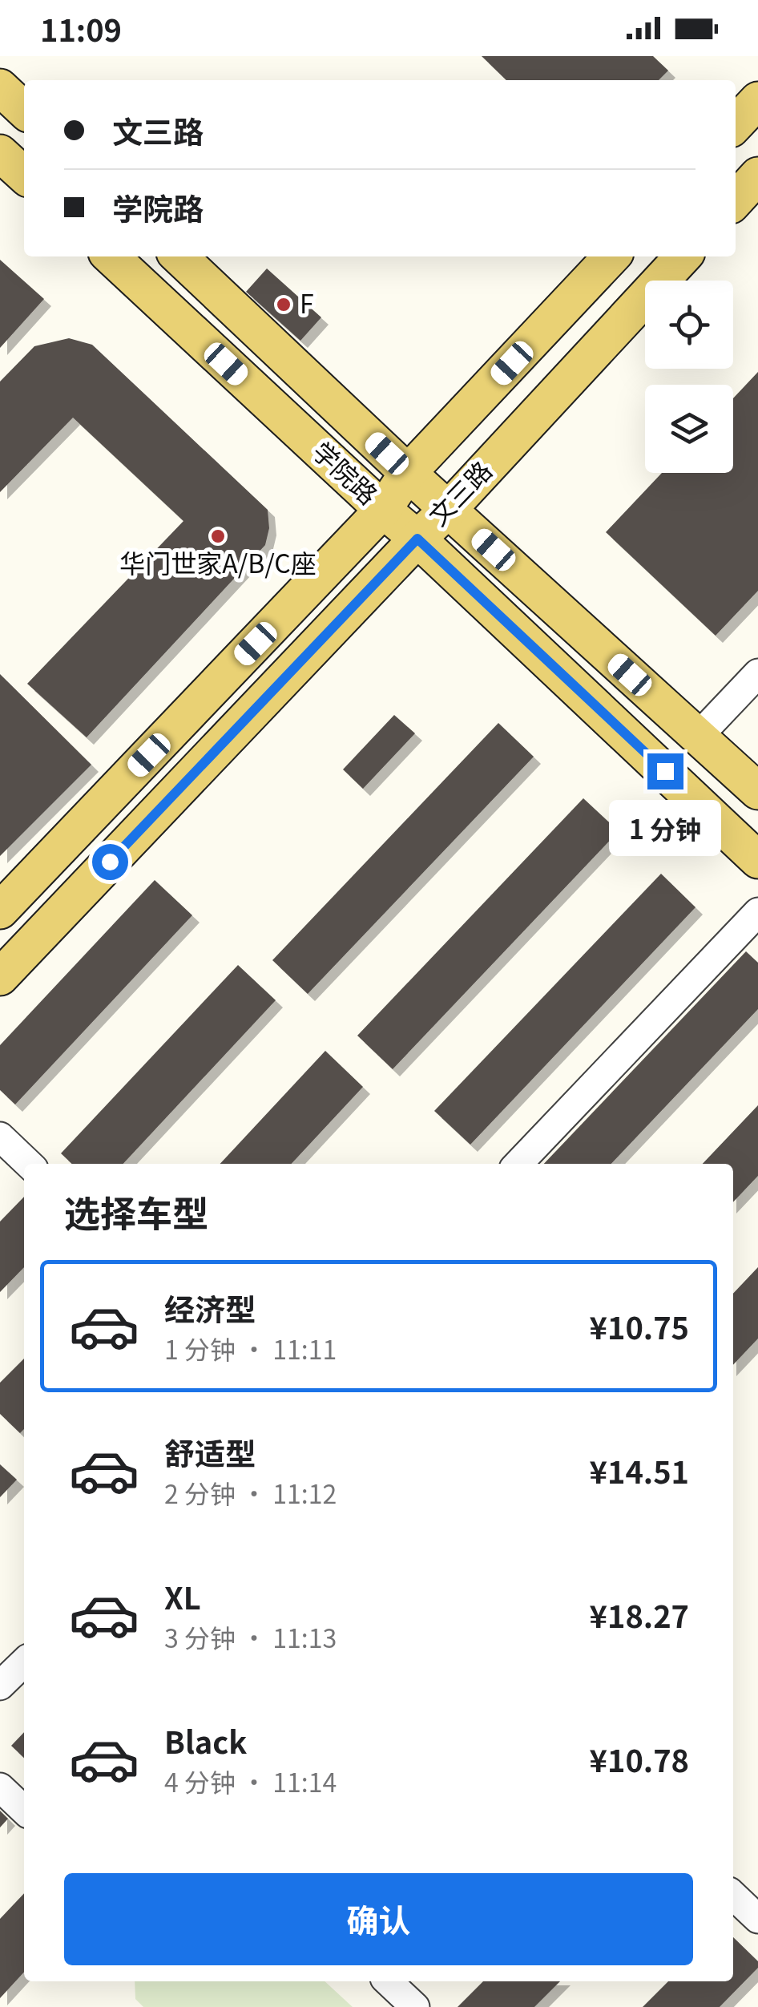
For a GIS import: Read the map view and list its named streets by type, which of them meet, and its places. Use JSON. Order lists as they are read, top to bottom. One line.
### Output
{"streets":{"main road":["学院路","文三路"]},"crossings":[["学院路","文三路"]],"places":["F","华门世家A/B/C座"],"page":{"status":"11:09","banner":["文三路","学院路"],"bubble":"1 分钟","heading":"选择车型","list":[{"name":"经济型","note":"1 分钟 · 11:11","value":"¥10.75"},{"name":"舒适型","note":"2 分钟 · 11:12","value":"¥14.51"},{"name":"XL","note":"3 分钟 · 11:13","value":"¥18.27"},{"name":"Black","note":"4 分钟 · 11:14","value":"¥10.78"}],"buttons":"确认"}}
